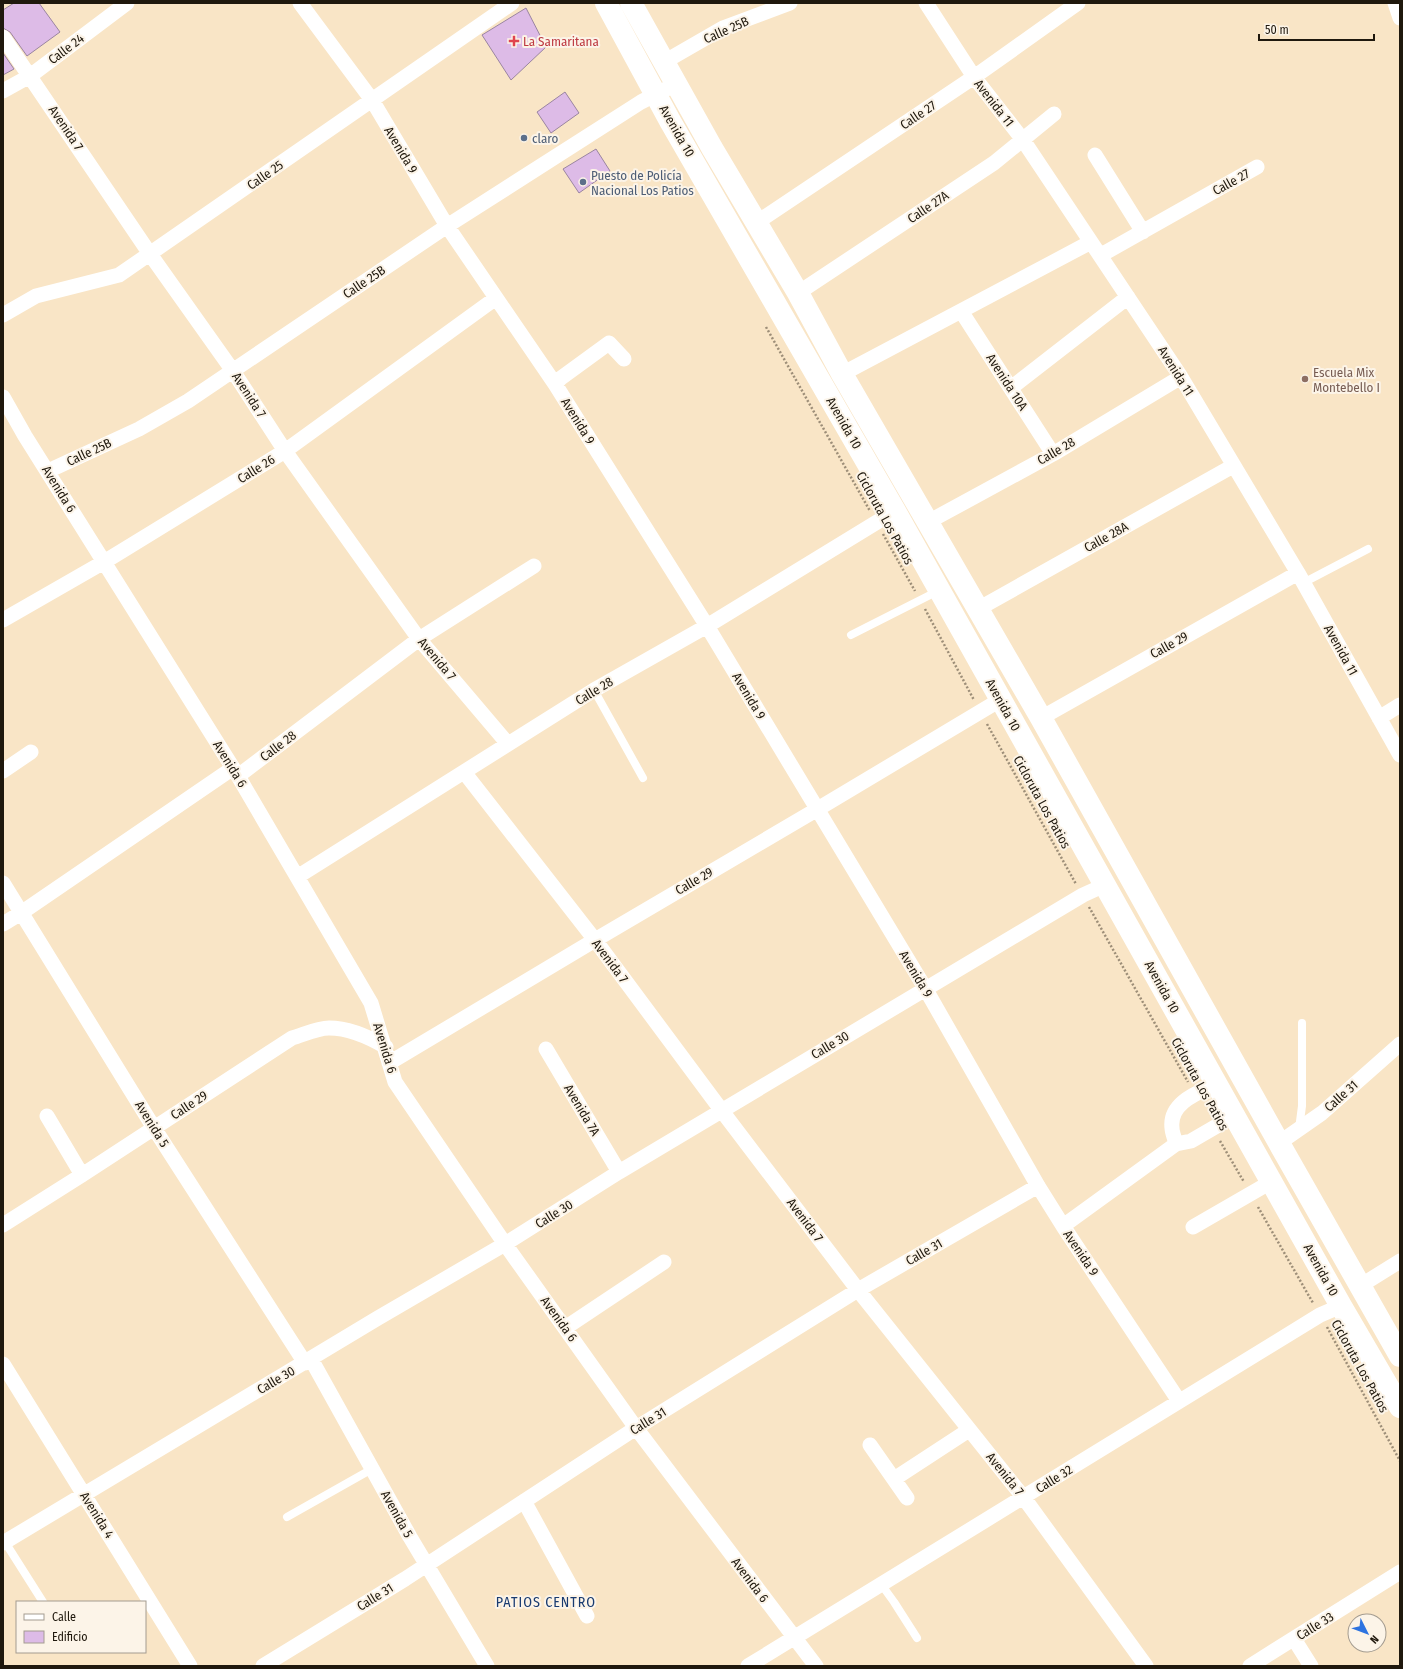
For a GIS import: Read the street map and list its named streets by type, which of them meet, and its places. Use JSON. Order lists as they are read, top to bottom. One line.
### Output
{"streets":{"main road":["Avenida 10"],"street":["Calle 25B","Calle 24","Avenida 11","Calle 27","Avenida 7","Avenida 9","Calle 25","Calle 27A","Avenida 10A","Calle 28","Calle 26","Avenida 6","Calle 28A","Calle 29","Calle 30","Calle 31","Avenida 7A","Avenida 5","Calle 32","Avenida 4","Calle 33"],"path":["Cicloruta Los Patios"]},"crossings":[["Calle 25B","Avenida 7"],["Calle 25B","Avenida 10"],["Calle 25B","Avenida 9"],["Calle 25B","Avenida 6"],["Calle 24","Avenida 7"],["Avenida 11","Calle 27"],["Avenida 11","Calle 27A"],["Avenida 11","Calle 28"],["Avenida 11","Calle 28A"],["Avenida 11","Calle 29"],["Calle 27","Avenida 10"],["Avenida 7","Calle 25"],["Avenida 7","Calle 28"],["Avenida 7","Calle 26"],["Avenida 7","Calle 29"],["Avenida 7","Calle 30"],["Avenida 7","Calle 31"],["Avenida 7","Calle 32"],["Avenida 10","Calle 27A"],["Avenida 10","Calle 28"],["Avenida 10","Cicloruta Los Patios"],["Avenida 10","Calle 28A"],["Avenida 10","Calle 29"],["Avenida 10","Calle 30"],["Avenida 10","Calle 31"],["Avenida 10","Calle 32"],["Avenida 9","Calle 25"],["Avenida 9","Calle 28"],["Avenida 9","Calle 26"],["Avenida 9","Calle 29"],["Avenida 9","Calle 30"],["Avenida 9","Calle 31"],["Avenida 9","Calle 32"],["Avenida 10A","Calle 28"],["Calle 28","Avenida 6"],["Calle 28","Cicloruta Los Patios"],["Calle 28","Avenida 5"],["Calle 26","Avenida 6"],["Avenida 6","Calle 29"],["Avenida 6","Calle 30"],["Avenida 6","Calle 31"],["Avenida 6","Calle 32"],["Cicloruta Los Patios","Calle 29"],["Cicloruta Los Patios","Calle 30"],["Cicloruta Los Patios","Calle 32"],["Calle 29","Avenida 5"],["Calle 30","Avenida 7A"],["Calle 30","Avenida 5"],["Calle 30","Avenida 4"],["Calle 31","Avenida 5"]],"districts":["PATIOS CENTRO"],"places":{"health":["La Samaritana"],"other":["claro","Puesto de Policía Nacional Los Patios","Escuela Mix Montebello I"]},"legend":["Calle","Edificio"],"scale_bar":"50 m","north":"bottom right"}
